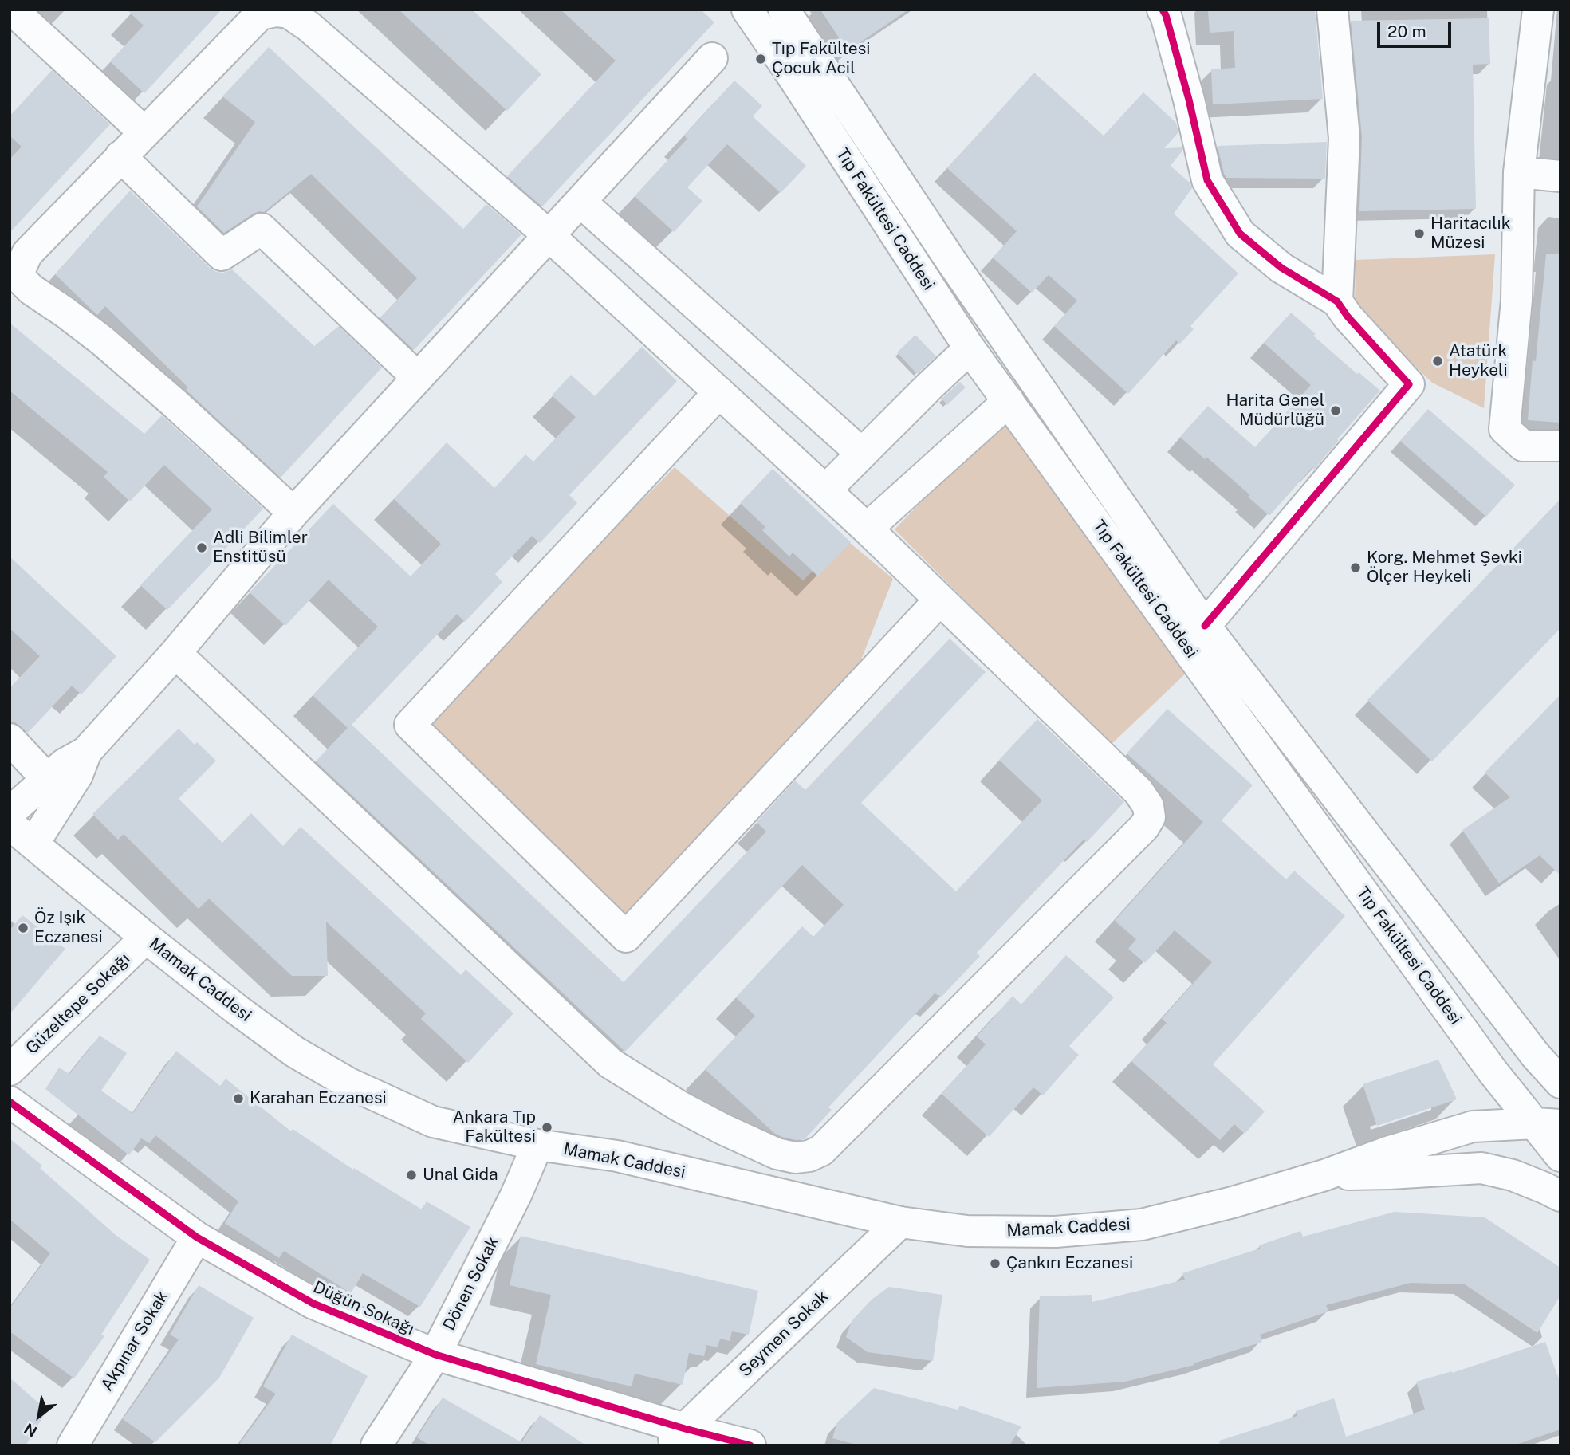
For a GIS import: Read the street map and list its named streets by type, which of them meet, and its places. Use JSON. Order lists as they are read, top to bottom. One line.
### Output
{"streets":{"main road":["Tıp Fakültesi Caddesi","Mamak Caddesi","Güzeltepe Sokağı","Dönen Sokak","Düğün Sokağı","Seymen Sokak","Akpınar Sokak"]},"crossings":[["Tıp Fakültesi Caddesi","Mamak Caddesi"],["Mamak Caddesi","Güzeltepe Sokağı"],["Mamak Caddesi","Dönen Sokak"],["Mamak Caddesi","Seymen Sokak"],["Dönen Sokak","Düğün Sokağı"],["Düğün Sokağı","Seymen Sokak"],["Düğün Sokağı","Akpınar Sokak"]],"places":["Tıp Fakültesi Çocuk Acil","Haritacılık Müzesi","Atatürk Heykeli","Harita Genel Müdürlüğü","Adli Bilimler Enstitüsü","Korg. Mehmet Şevki Ölçer Heykeli","Öz Işık Eczanesi","Karahan Eczanesi","Ankara Tıp Fakültesi","Unal Gida","Çankırı Eczanesi"],"scale_bar":"20 m","north":"bottom left"}
